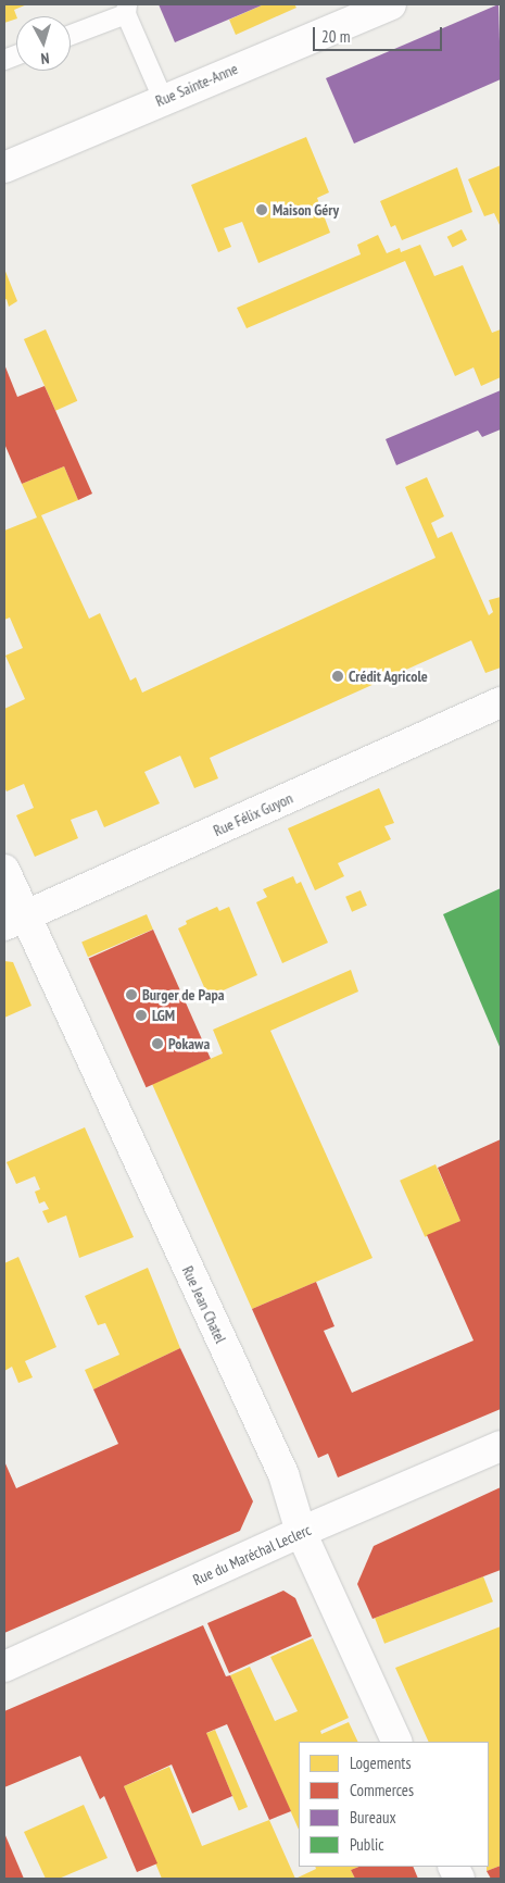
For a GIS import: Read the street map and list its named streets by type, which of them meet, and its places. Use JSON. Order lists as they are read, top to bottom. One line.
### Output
{"streets":{"street":["Rue Sainte-Anne","Rue Félix Guyon","Rue Jean Chatel","Rue du Maréchal Leclerc"]},"crossings":[["Rue Félix Guyon","Rue Jean Chatel"],["Rue Jean Chatel","Rue du Maréchal Leclerc"]],"places":["Maison Géry","Crédit Agricole","Burger de Papa","LGM","Pokawa"],"legend":["Logements","Commerces","Bureaux","Public"],"scale_bar":"20 m","north":"bottom"}
